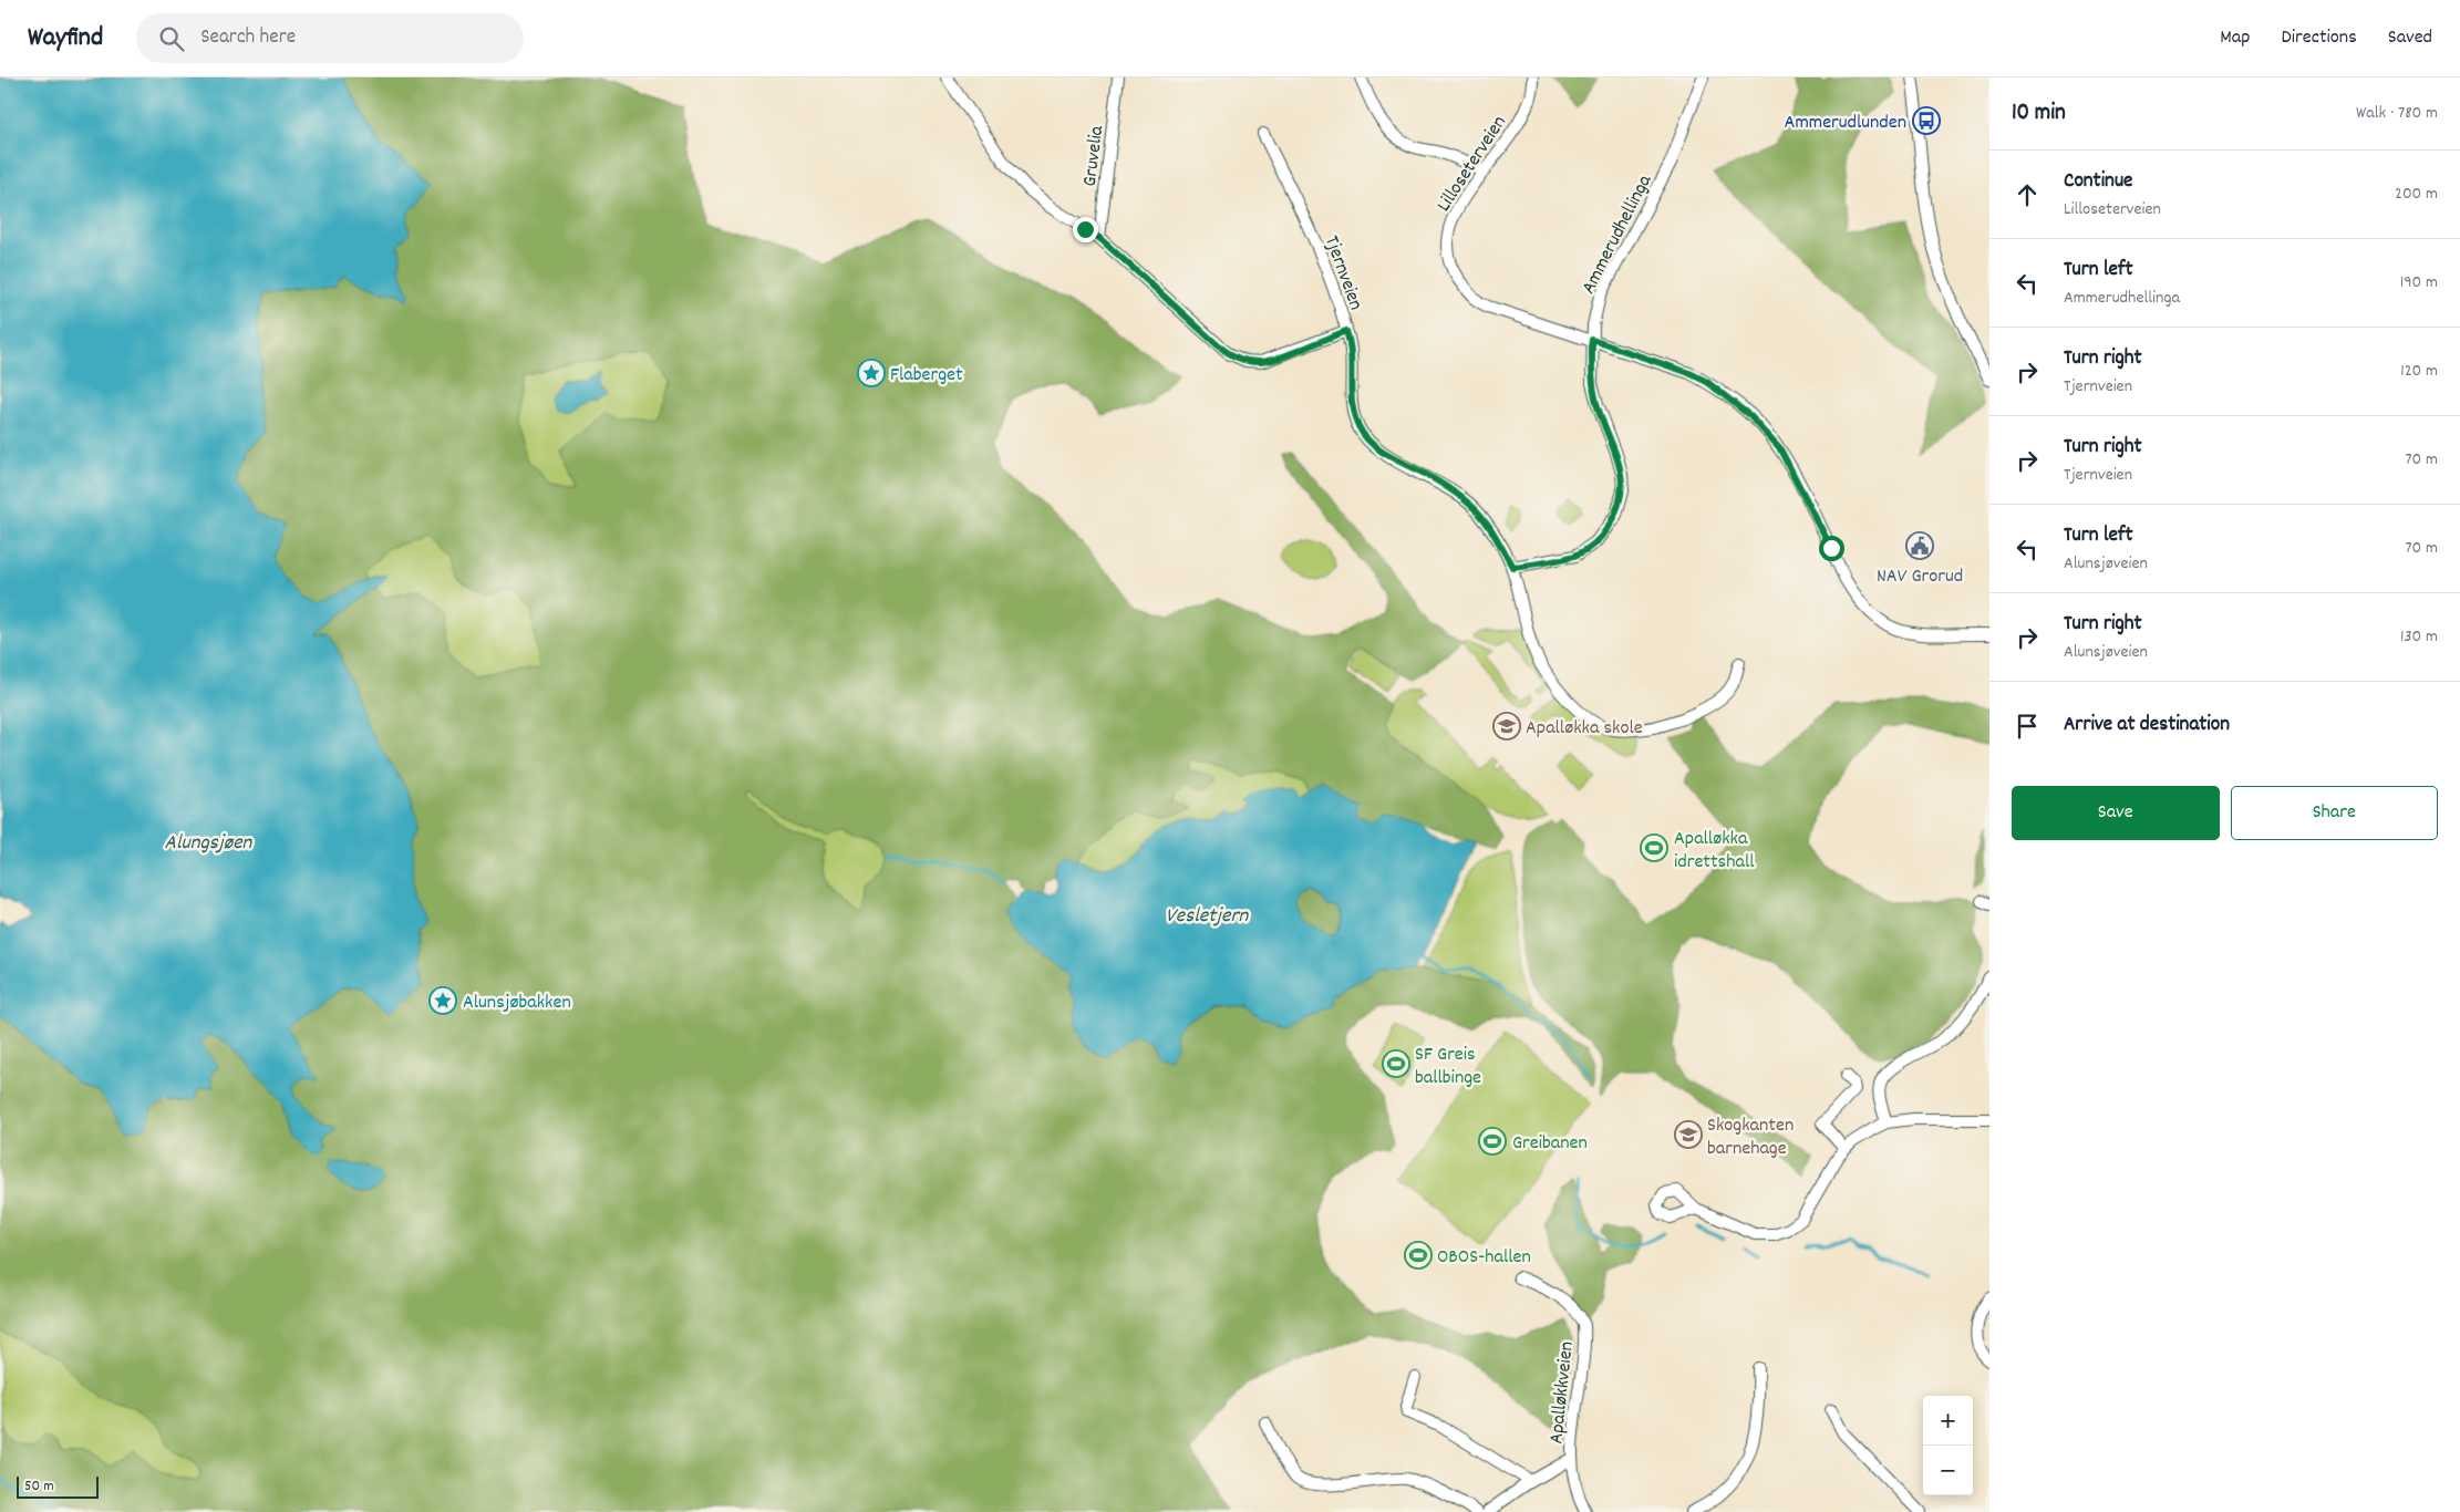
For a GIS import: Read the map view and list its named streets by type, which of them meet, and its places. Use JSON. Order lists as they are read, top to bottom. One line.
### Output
{"streets":{"street":["Gruvelia","Lilloseterveien","Ammerudhellinga","Tjernveien","Apalløkkveien"]},"crossings":[["Lilloseterveien","Ammerudhellinga"],["Ammerudhellinga","Tjernveien"]],"water":["Alungsjøen","Vesletjern"],"places":{"bus stop":["Ammerudlunden"],"place":["Flaberget","Alunsjøbakken"],"public building":["NAV Grorud"],"school or university":["Apalløkka skole","Skogkanten barnehage"],"sports":["Apalløkka idrettshall","SF Greis ballbinge","Greibanen","OBOS-hallen"]},"scale_bar":"50 m","page":{"header":"Wayfind","search":"Search here","nav":["Map","Directions","Saved"],"heading":["10 min","Walk · 780 m"],"list":[["Continue","Lilloseterveien","200 m"],["Turn left","Ammerudhellinga","190 m"],["Turn right","Tjernveien","120 m"],["Turn right","Tjernveien","70 m"],["Turn left","Alunsjøveien","70 m"],["Turn right","Alunsjøveien","130 m"],"Arrive at destination"],"buttons":["Save","Share"],"map_buttons":["+","−"],"scale":"50 m"}}
